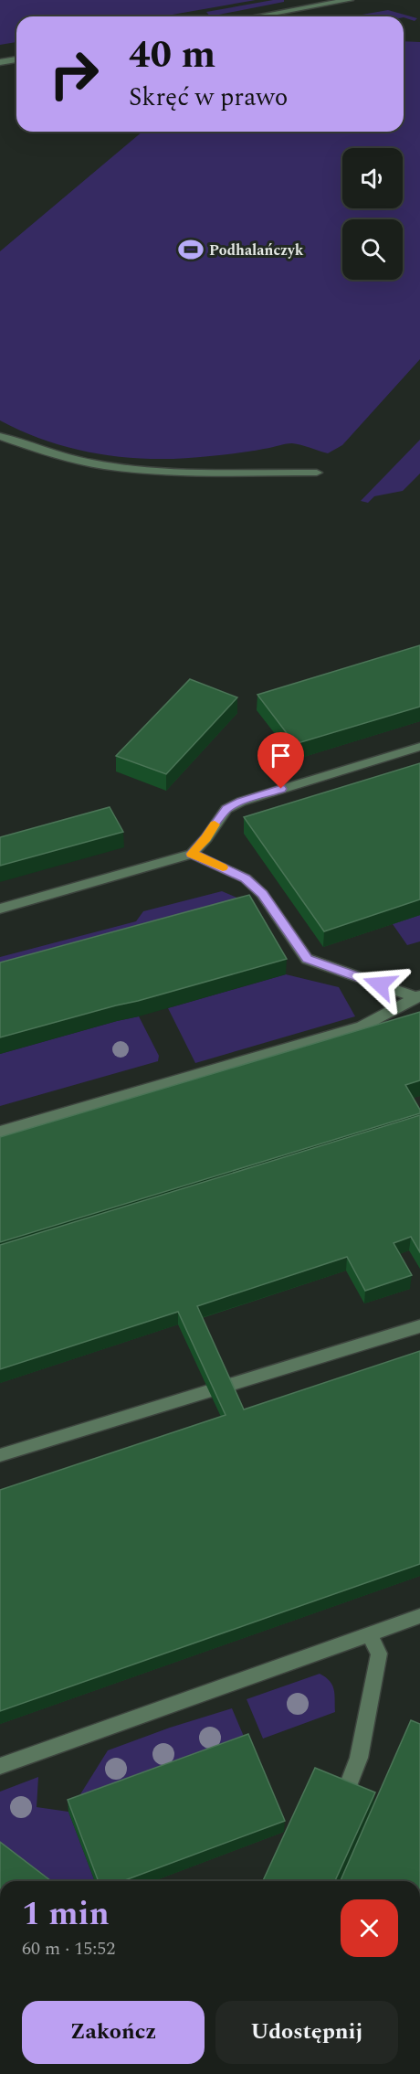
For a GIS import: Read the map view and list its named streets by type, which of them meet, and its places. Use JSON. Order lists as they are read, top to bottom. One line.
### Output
{"places":{"sports":["Podhalańczyk"]},"page":{"turn":["40 m","Skręć w prawo"],"heading":["1 min","60 m · 15:52"],"buttons":["Zakończ","Udostępnij"]}}
